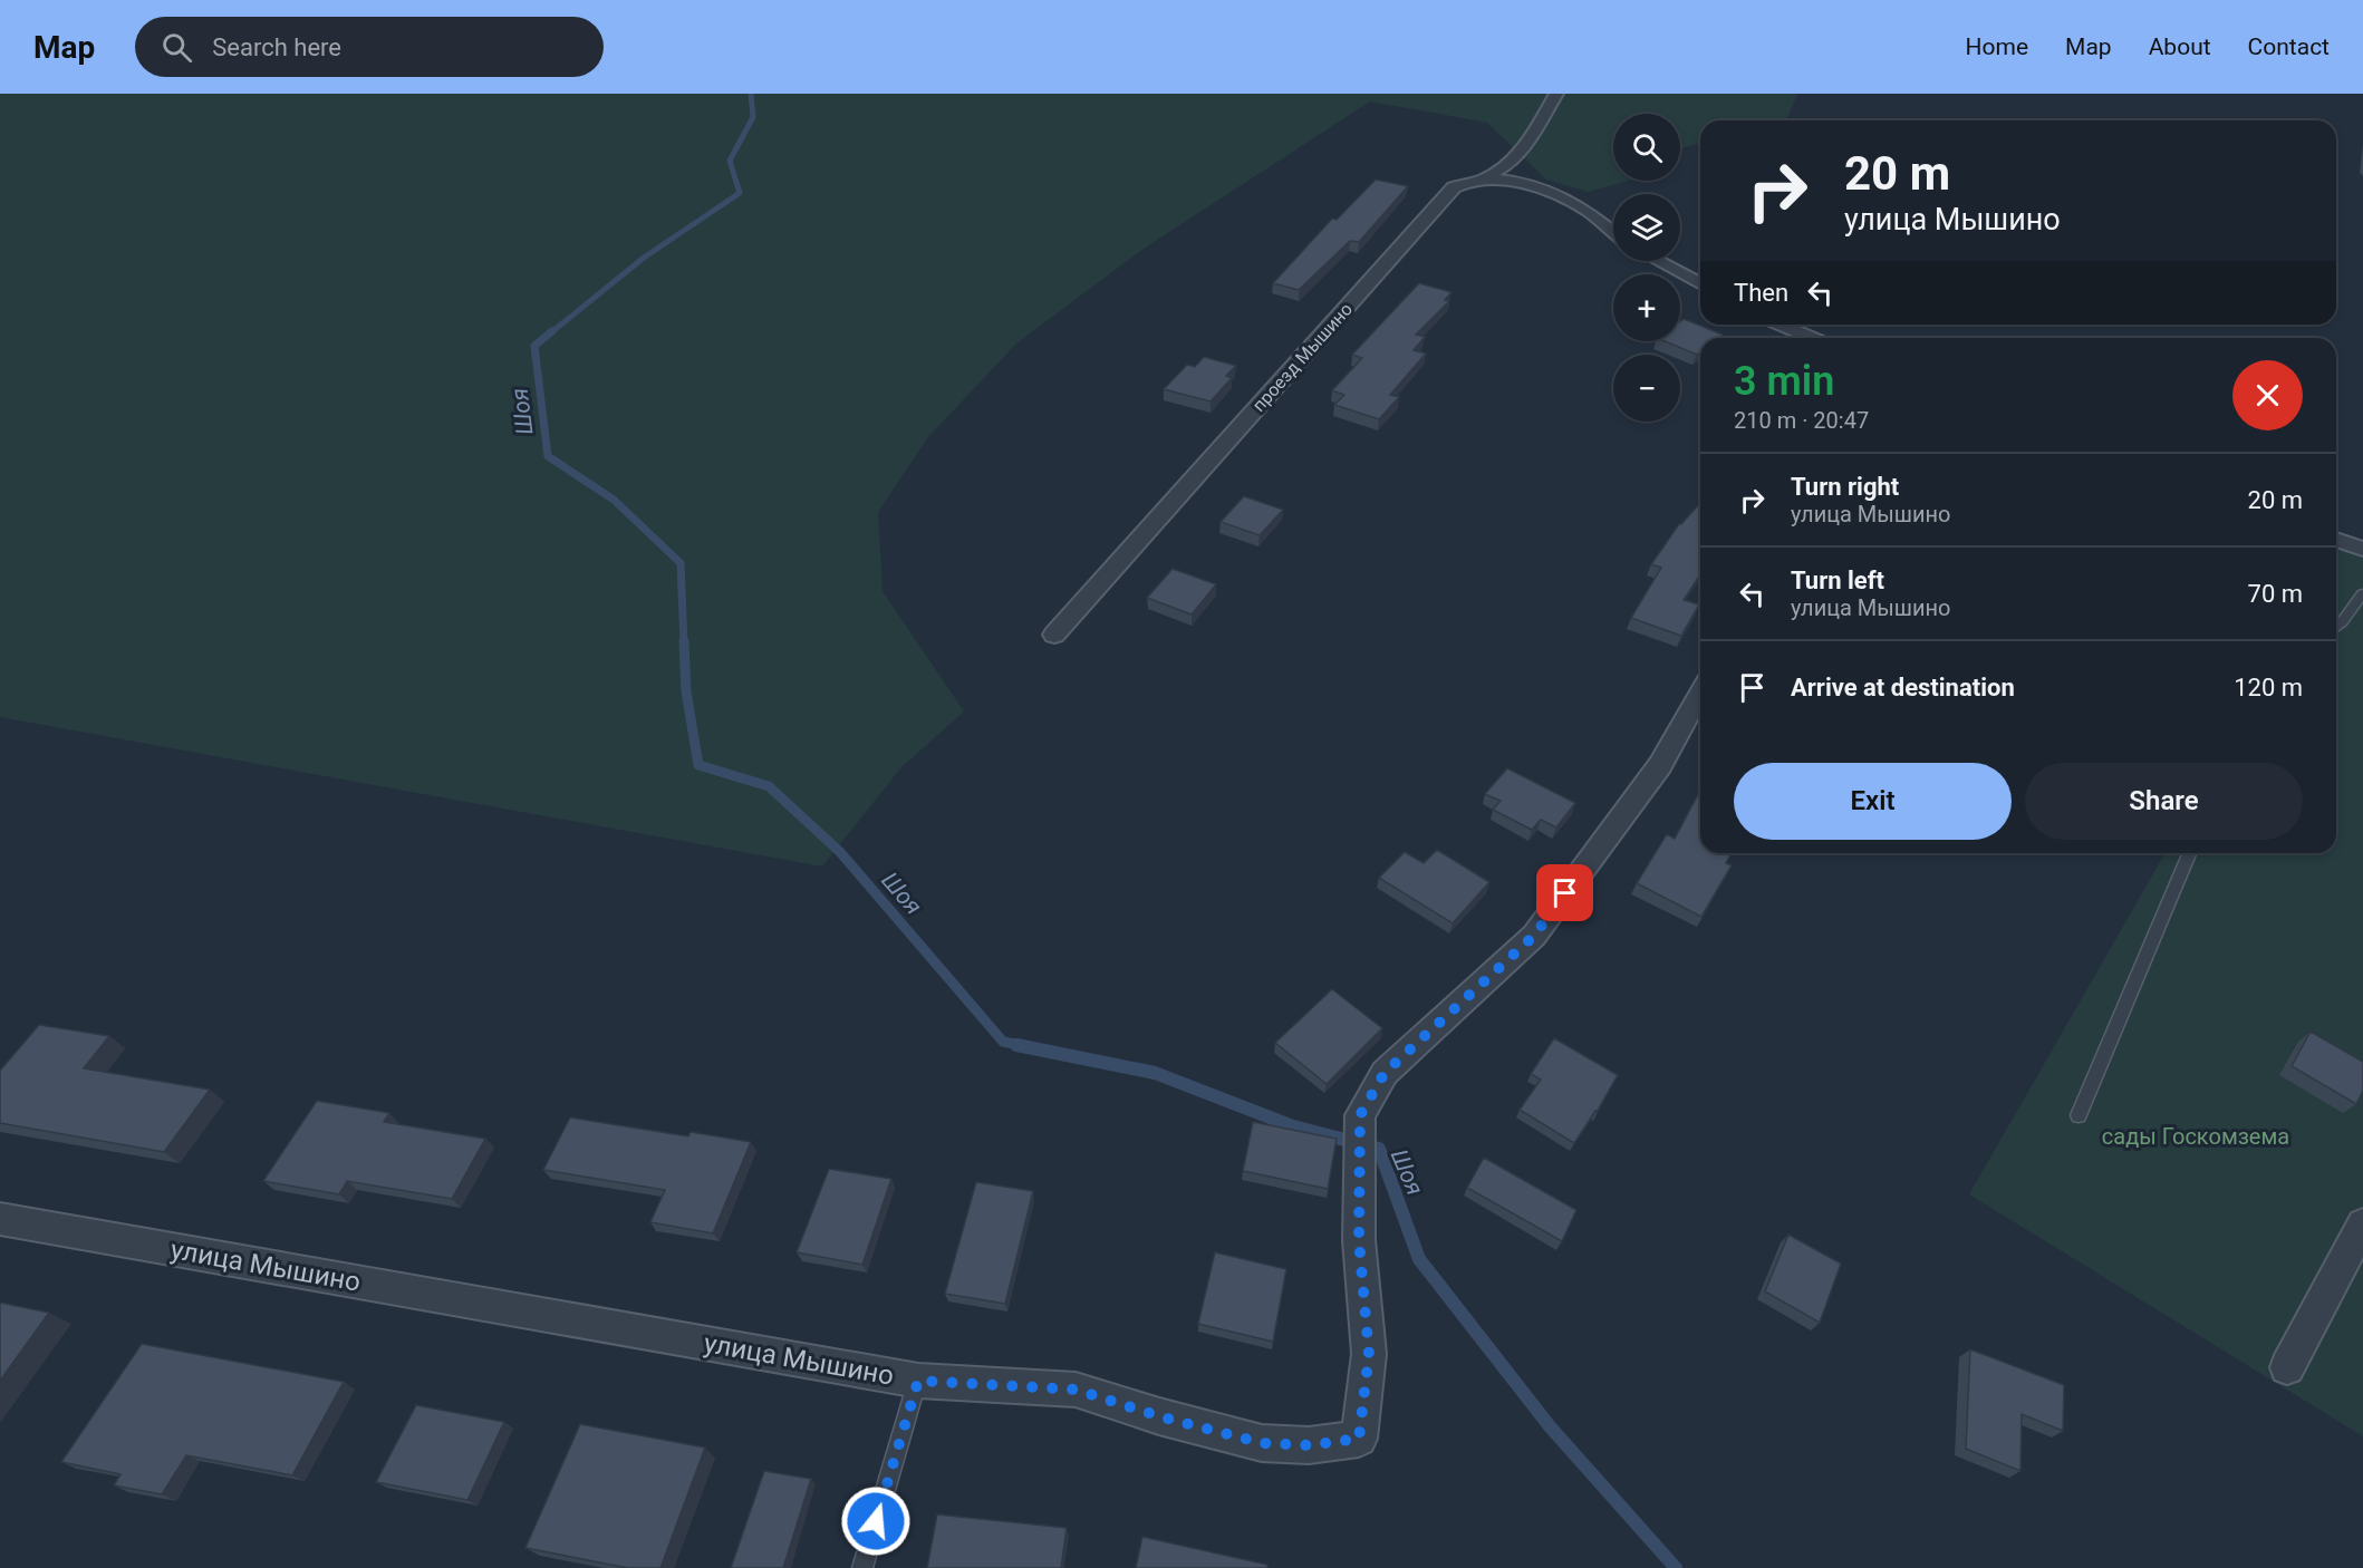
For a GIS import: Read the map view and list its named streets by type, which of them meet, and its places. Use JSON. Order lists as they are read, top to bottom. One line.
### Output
{"streets":{"street":["проезд Мышино","улица Мышино"]},"water":["Шоя"],"parks":["сады Госкомзема"],"page":{"header":"Map","search":"Search here","nav":["Home","Map","About","Contact"],"map_buttons":["+","−"],"turn":["20 m","улица Мышино"],"then":"Then","heading":["3 min","210 m · 20:47"],"list":[{"name":"Turn right","note":"улица Мышино","value":"20 m"},{"name":"Turn left","note":"улица Мышино","value":"70 m"},{"name":"Arrive at destination","value":"120 m"}],"buttons":["Exit","Share"]}}
